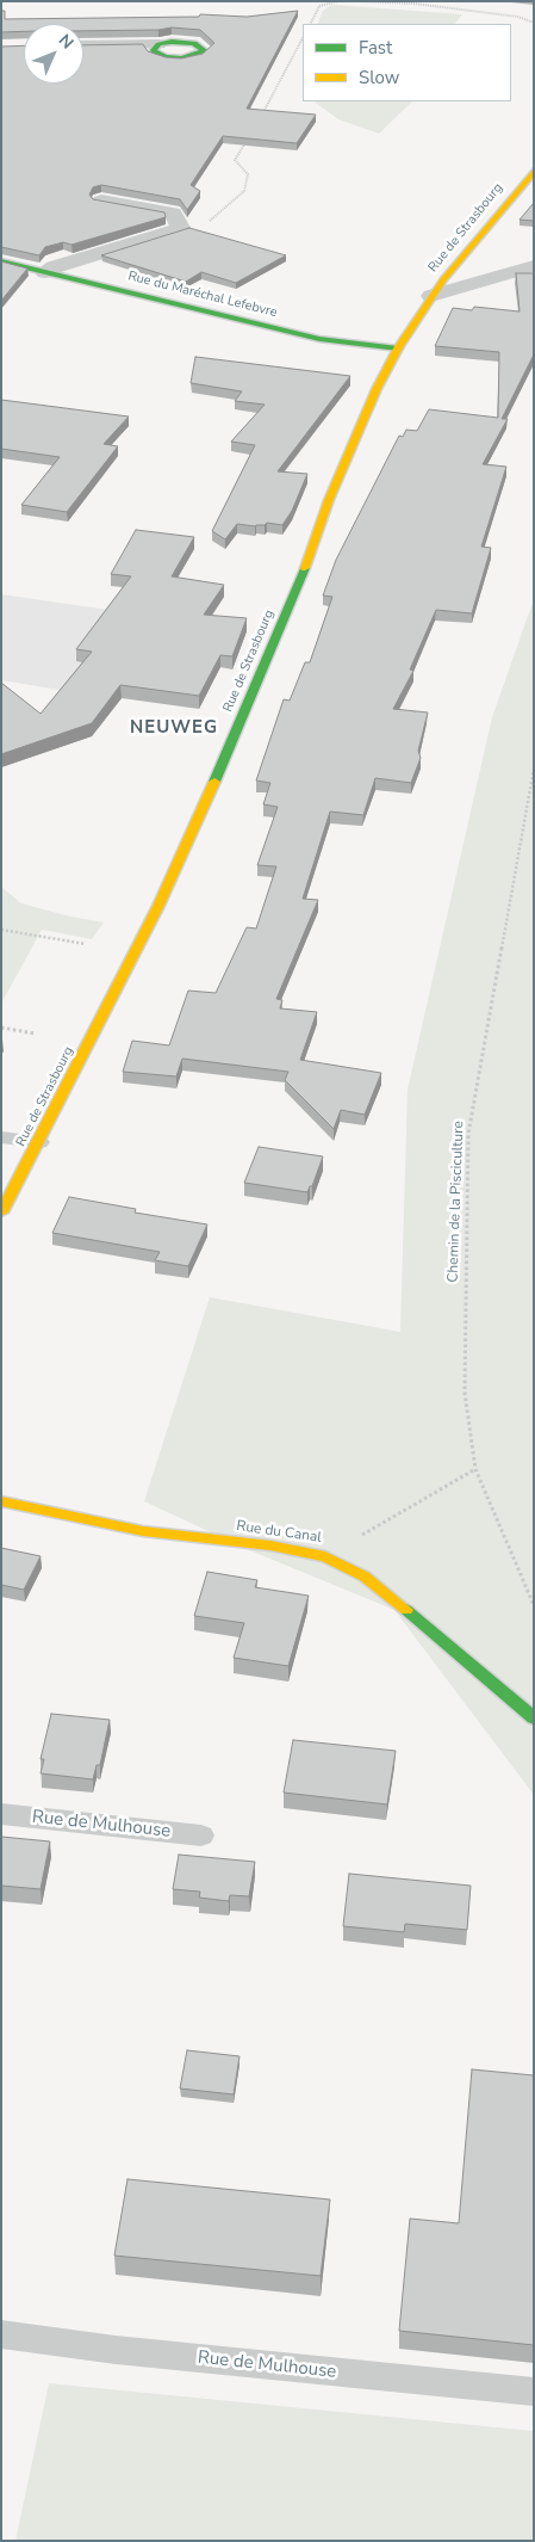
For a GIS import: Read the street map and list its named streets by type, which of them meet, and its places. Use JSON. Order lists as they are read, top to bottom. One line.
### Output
{"streets":{"main road":["Rue de Strasbourg","Rue du Maréchal Lefebvre","Rue du Canal"],"lane":["Rue de Mulhouse"],"path":["Chemin de la Pisciculture"]},"crossings":[["Rue de Strasbourg","Rue du Maréchal Lefebvre"]],"districts":["NEUWEG"],"legend":["Fast","Slow"],"north":"top right"}
